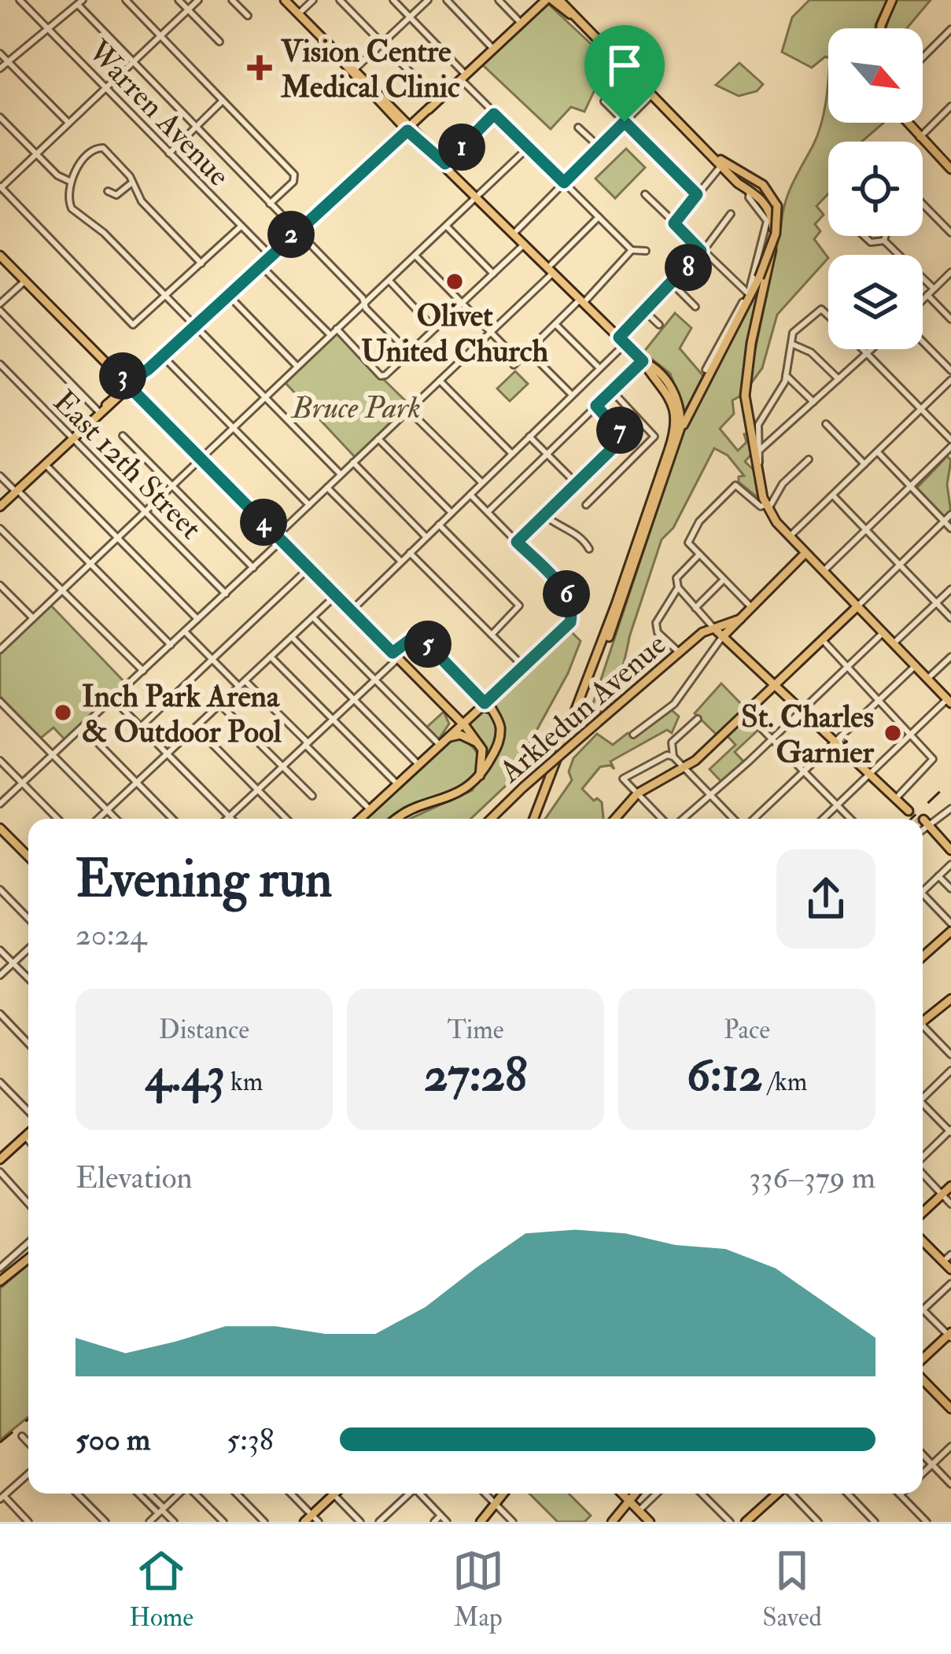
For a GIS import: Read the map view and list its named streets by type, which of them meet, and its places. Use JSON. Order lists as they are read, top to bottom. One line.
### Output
{"streets":{"main road":["Arkledun Avenue"],"street":["Warren Avenue","East 12th Street"]},"parks":["Bruce Park"],"places":{"health":["Vision Centre Medical Clinic"],"other":["Olivet United Church","Inch Park Arena & Outdoor Pool","St. Charles Garnier"]},"north":"bottom right","page":{"pins":["1","2","8","3","7","4","6","5"],"heading":["Evening run","20:24"],"stats":[["Distance","4.43 km"],["Time","27:28"],["Pace","6:12 /km"]],"chart":["Elevation","336–379 m"],"list":[{"name":"500 m","note":"5:38"}],"tabs":["Home","Map","Saved"]}}
